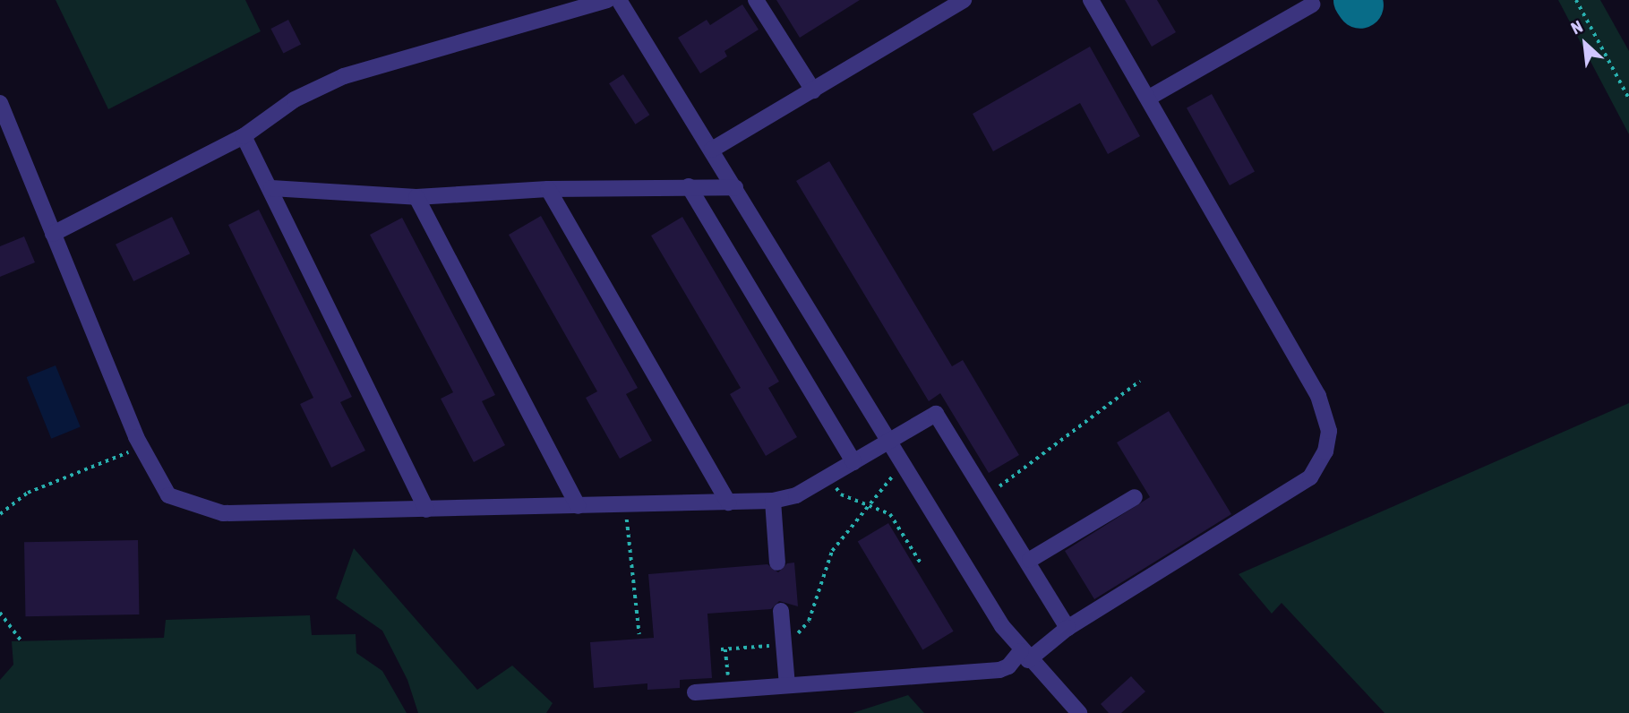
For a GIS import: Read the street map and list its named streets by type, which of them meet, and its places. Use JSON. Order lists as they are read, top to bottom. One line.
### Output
{"north":"top left"}
